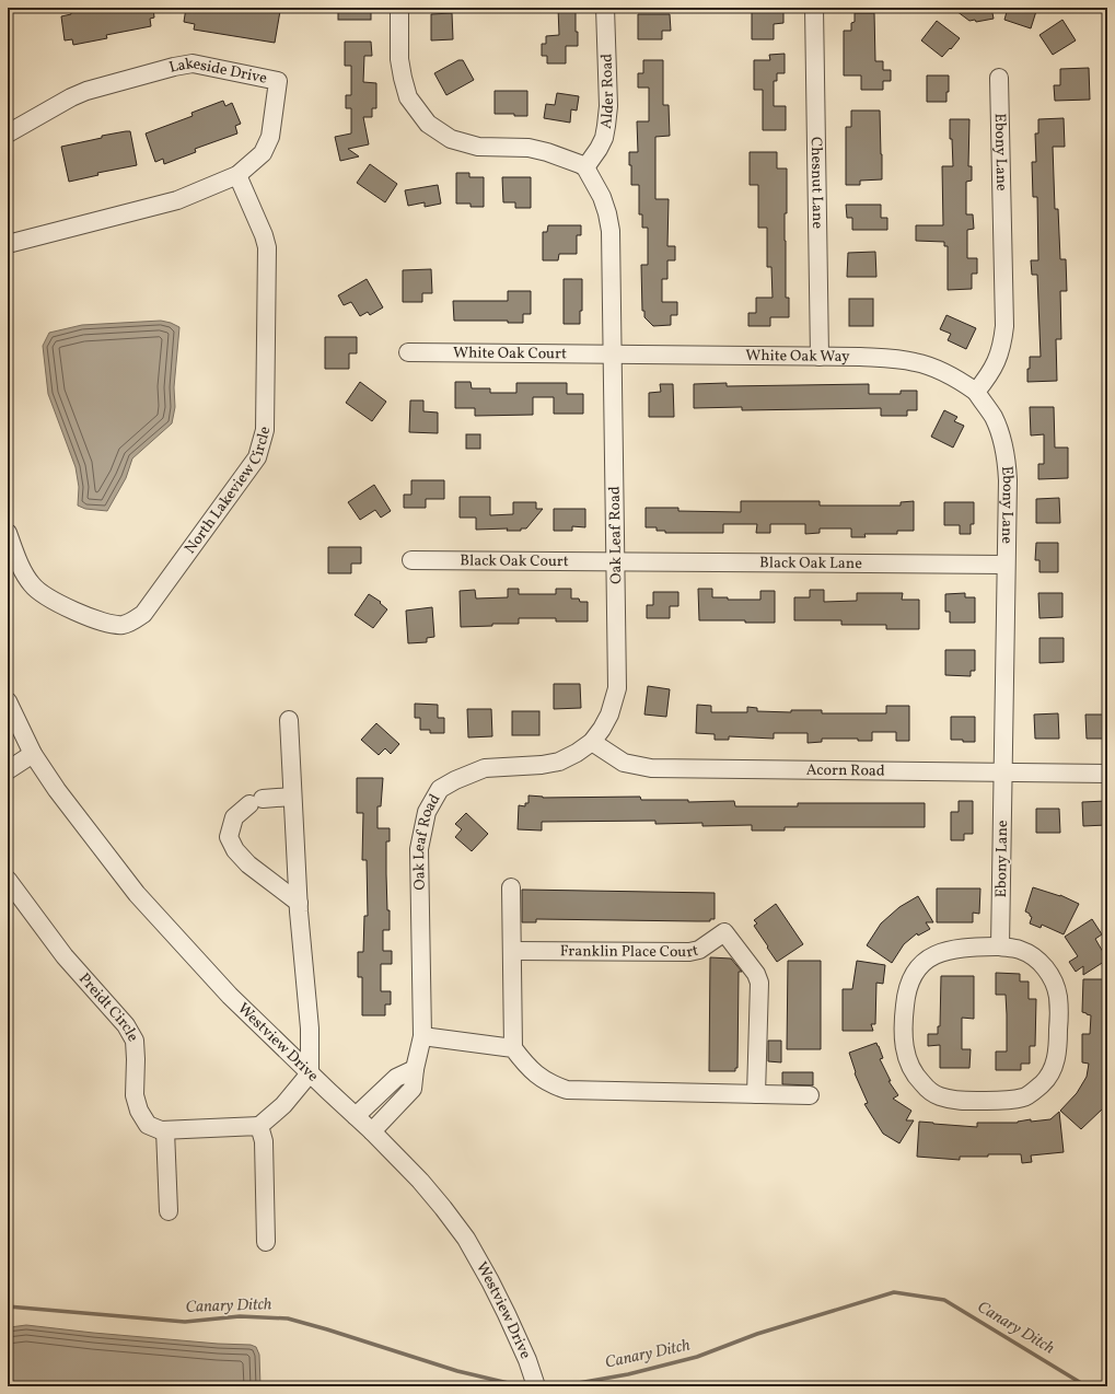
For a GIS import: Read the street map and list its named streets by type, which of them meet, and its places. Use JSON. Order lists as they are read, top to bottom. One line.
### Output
{"streets":{"street":["Lakeside Drive","Alder Road","Ebony Lane","Chesnut Lane","White Oak Court","White Oak Way","North Lakeview Circle","Oak Leaf Road","Black Oak Court","Black Oak Lane","Acorn Road","Franklin Place Court","Preidt Circle","Westview Drive"]},"crossings":[["Lakeside Drive","North Lakeview Circle"],["Alder Road","Oak Leaf Road"],["Ebony Lane","White Oak Way"],["Ebony Lane","Black Oak Lane"],["Ebony Lane","Acorn Road"],["Chesnut Lane","White Oak Way"],["White Oak Court","White Oak Way"],["White Oak Court","Oak Leaf Road"],["White Oak Way","Oak Leaf Road"],["Oak Leaf Road","Black Oak Court"],["Oak Leaf Road","Black Oak Lane"],["Oak Leaf Road","Acorn Road"],["Oak Leaf Road","Westview Drive"],["Black Oak Court","Black Oak Lane"]],"water":["Canary Ditch"]}
